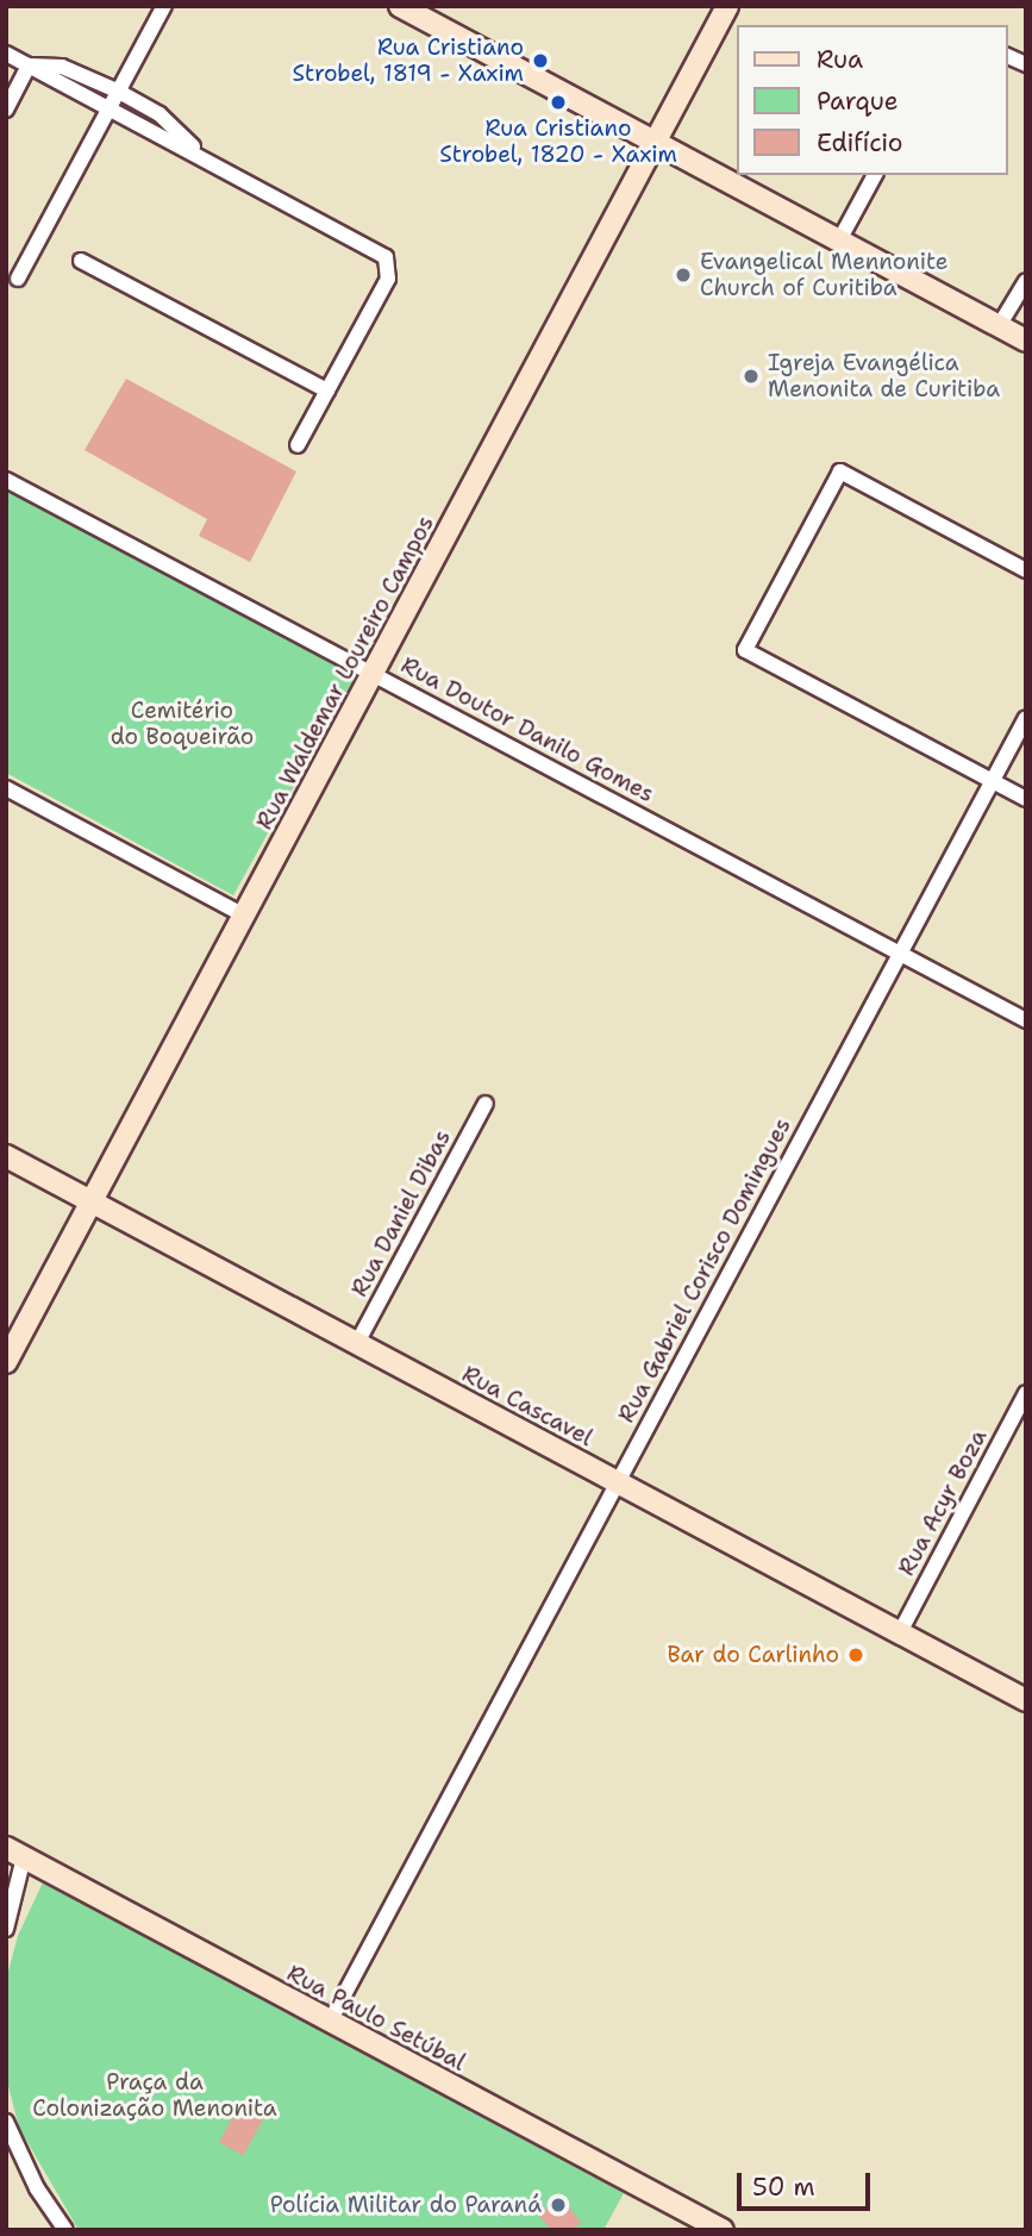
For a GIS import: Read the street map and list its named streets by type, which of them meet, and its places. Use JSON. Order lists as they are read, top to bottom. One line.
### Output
{"streets":{"main road":["Rua Waldemar Loureiro Campos","Rua Cascavel","Rua Paulo Setúbal"],"street":["Rua Doutor Danilo Gomes","Rua Daniel Dibas","Rua Gabriel Corisco Domingues","Rua Acyr Boza"]},"crossings":[["Rua Waldemar Loureiro Campos","Rua Doutor Danilo Gomes"],["Rua Waldemar Loureiro Campos","Rua Cascavel"],["Rua Doutor Danilo Gomes","Rua Gabriel Corisco Domingues"],["Rua Daniel Dibas","Rua Cascavel"],["Rua Gabriel Corisco Domingues","Rua Cascavel"],["Rua Gabriel Corisco Domingues","Rua Paulo Setúbal"],["Rua Cascavel","Rua Acyr Boza"]],"parks":["Cemitério do Boqueirão","Praça da Colonização Menonita"],"places":["Rua Cristiano Strobel, 1819 - Xaxim","Rua Cristiano Strobel, 1820 - Xaxim","Evangelical Mennonite Church of Curitiba","Igreja Evangélica Menonita de Curitiba","Bar do Carlinho","Polícia Militar do Paraná"],"legend":["Rua","Parque","Edifício"],"scale_bar":"50 m"}
